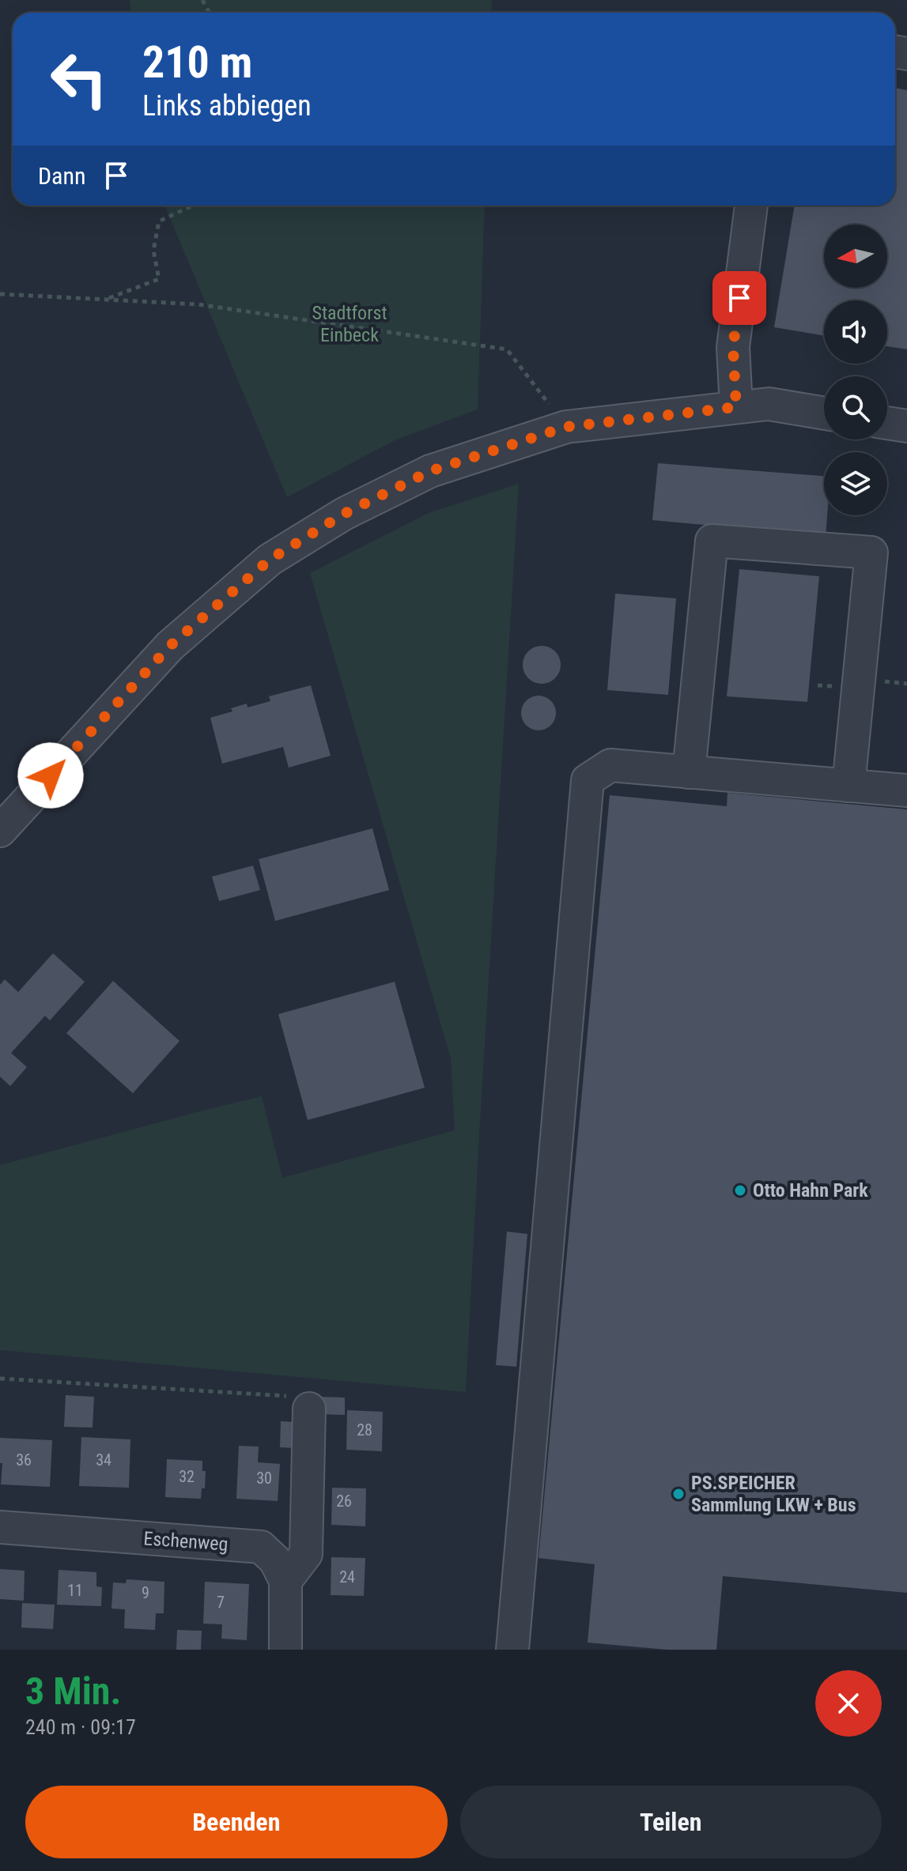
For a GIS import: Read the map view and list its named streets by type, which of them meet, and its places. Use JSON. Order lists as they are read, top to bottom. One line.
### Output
{"streets":{"street":["Eschenweg"]},"parks":["Stadtforst Einbeck"],"places":["Otto Hahn Park","PS.SPEICHER Sammlung LKW + Bus"],"house_numbers":["28","36","34","32","30","26","24","11","9","7"],"north":"left","page":{"turn":["210 m","Links abbiegen"],"then":"Dann","heading":["3 Min.","240 m · 09:17"],"buttons":["Beenden","Teilen"]}}
